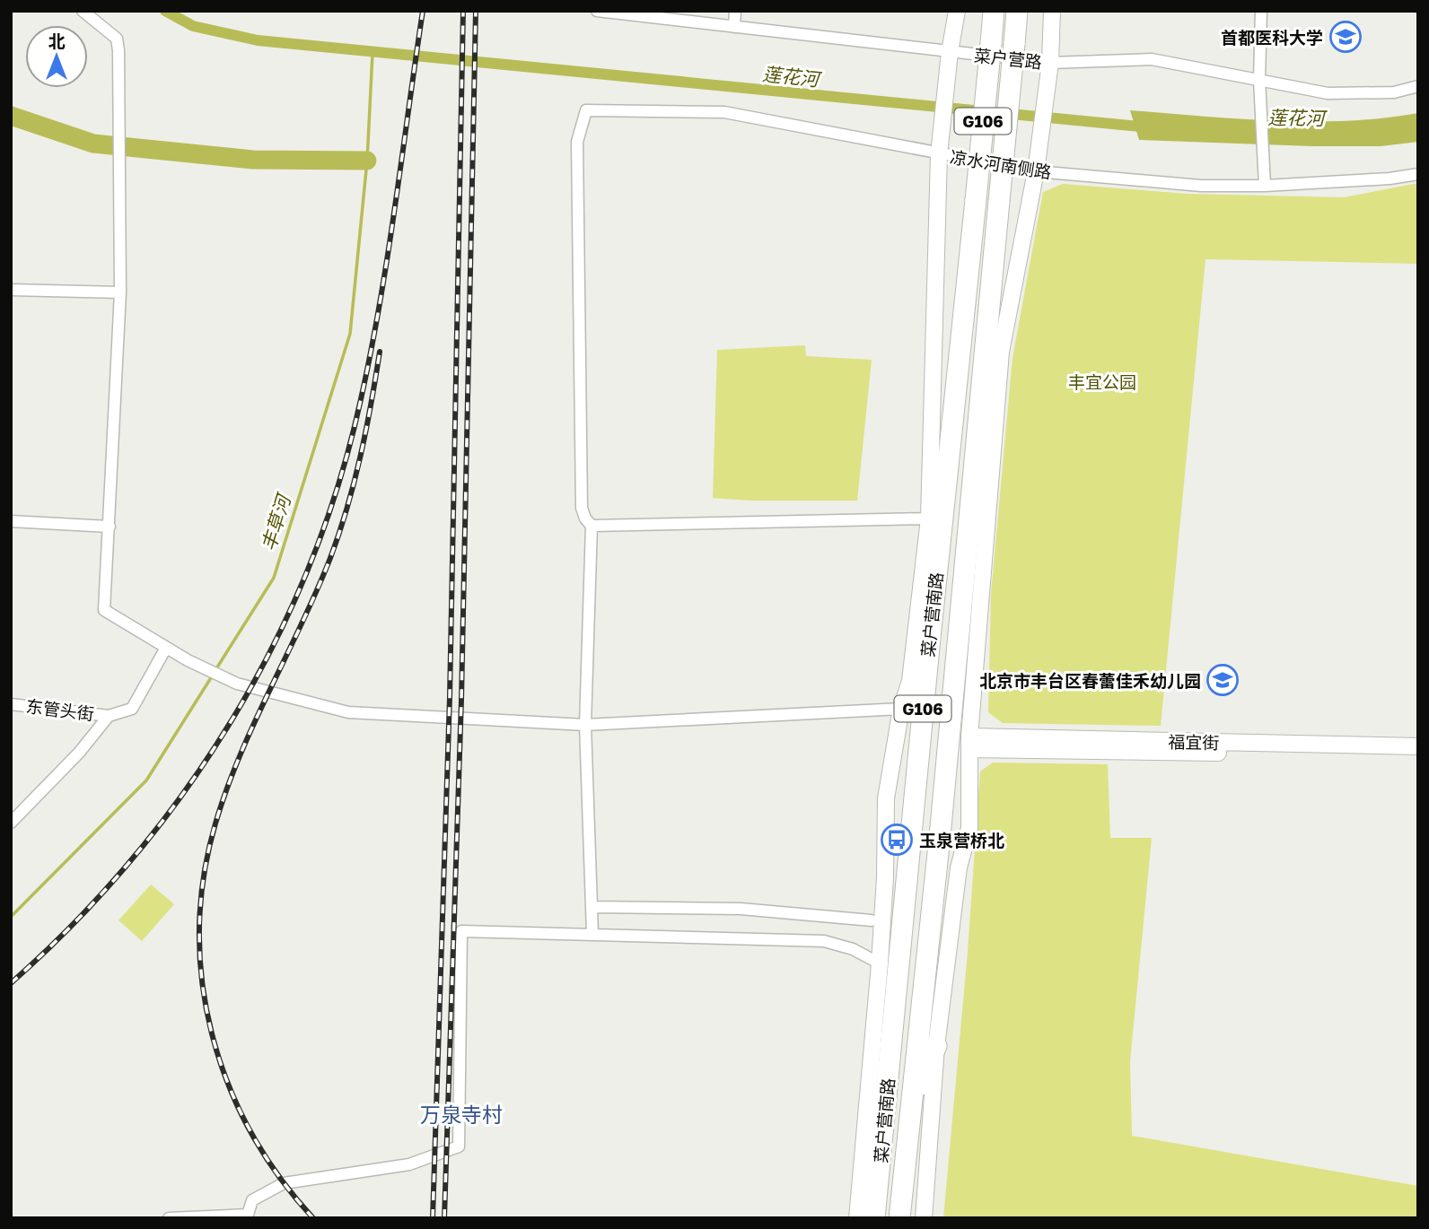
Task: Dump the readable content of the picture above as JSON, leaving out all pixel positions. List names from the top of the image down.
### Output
{
  "streets": {
    "highway": ["G106", "菜户营南路"],
    "street": [
      "菜户营路",
      "凉水河南侧路",
      "东管头街",
      "福宜街"
    ]
  },
  "crossings": [
    ["菜户营路", "菜户营南路"],
    ["凉水河南侧路", "菜户营南路"]
  ],
  "districts": ["万泉寺村"],
  "water": ["莲花河", "丰草河"],
  "parks": ["丰宜公园"],
  "places": {
    "school or university": ["首都医科大学", "北京市丰台区春蕾佳禾幼儿园"],
    "bus stop": ["玉泉营桥北"]
  },
  "north": "top"
}
